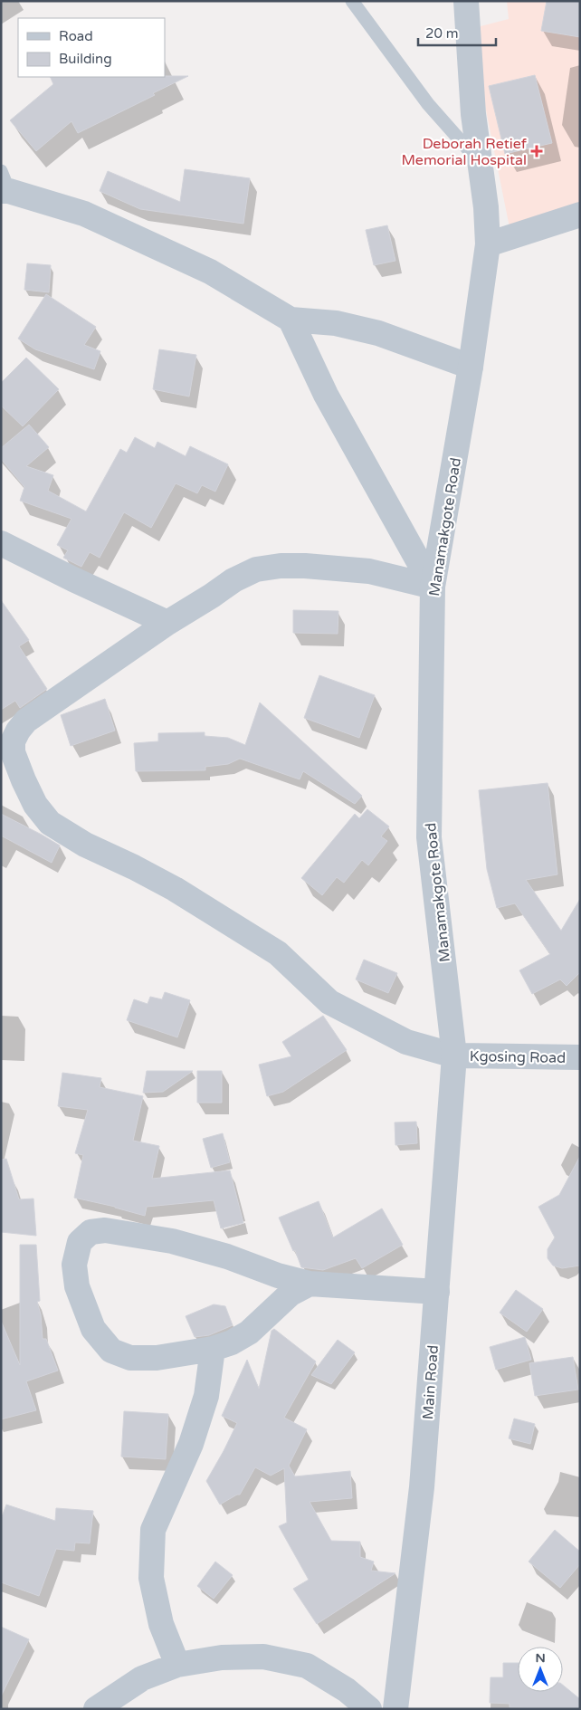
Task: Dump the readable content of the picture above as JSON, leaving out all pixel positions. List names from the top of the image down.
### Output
{
  "streets": {
    "street": ["Manamakgote Road", "Kgosing Road", "Main Road"]
  },
  "crossings": [
    ["Manamakgote Road", "Kgosing Road"],
    ["Manamakgote Road", "Main Road"],
    ["Kgosing Road", "Main Road"]
  ],
  "places": {
    "health": ["Deborah Retief Memorial Hospital"]
  },
  "legend": ["Road", "Building"],
  "scale_bar": "20 m",
  "north": "top"
}
